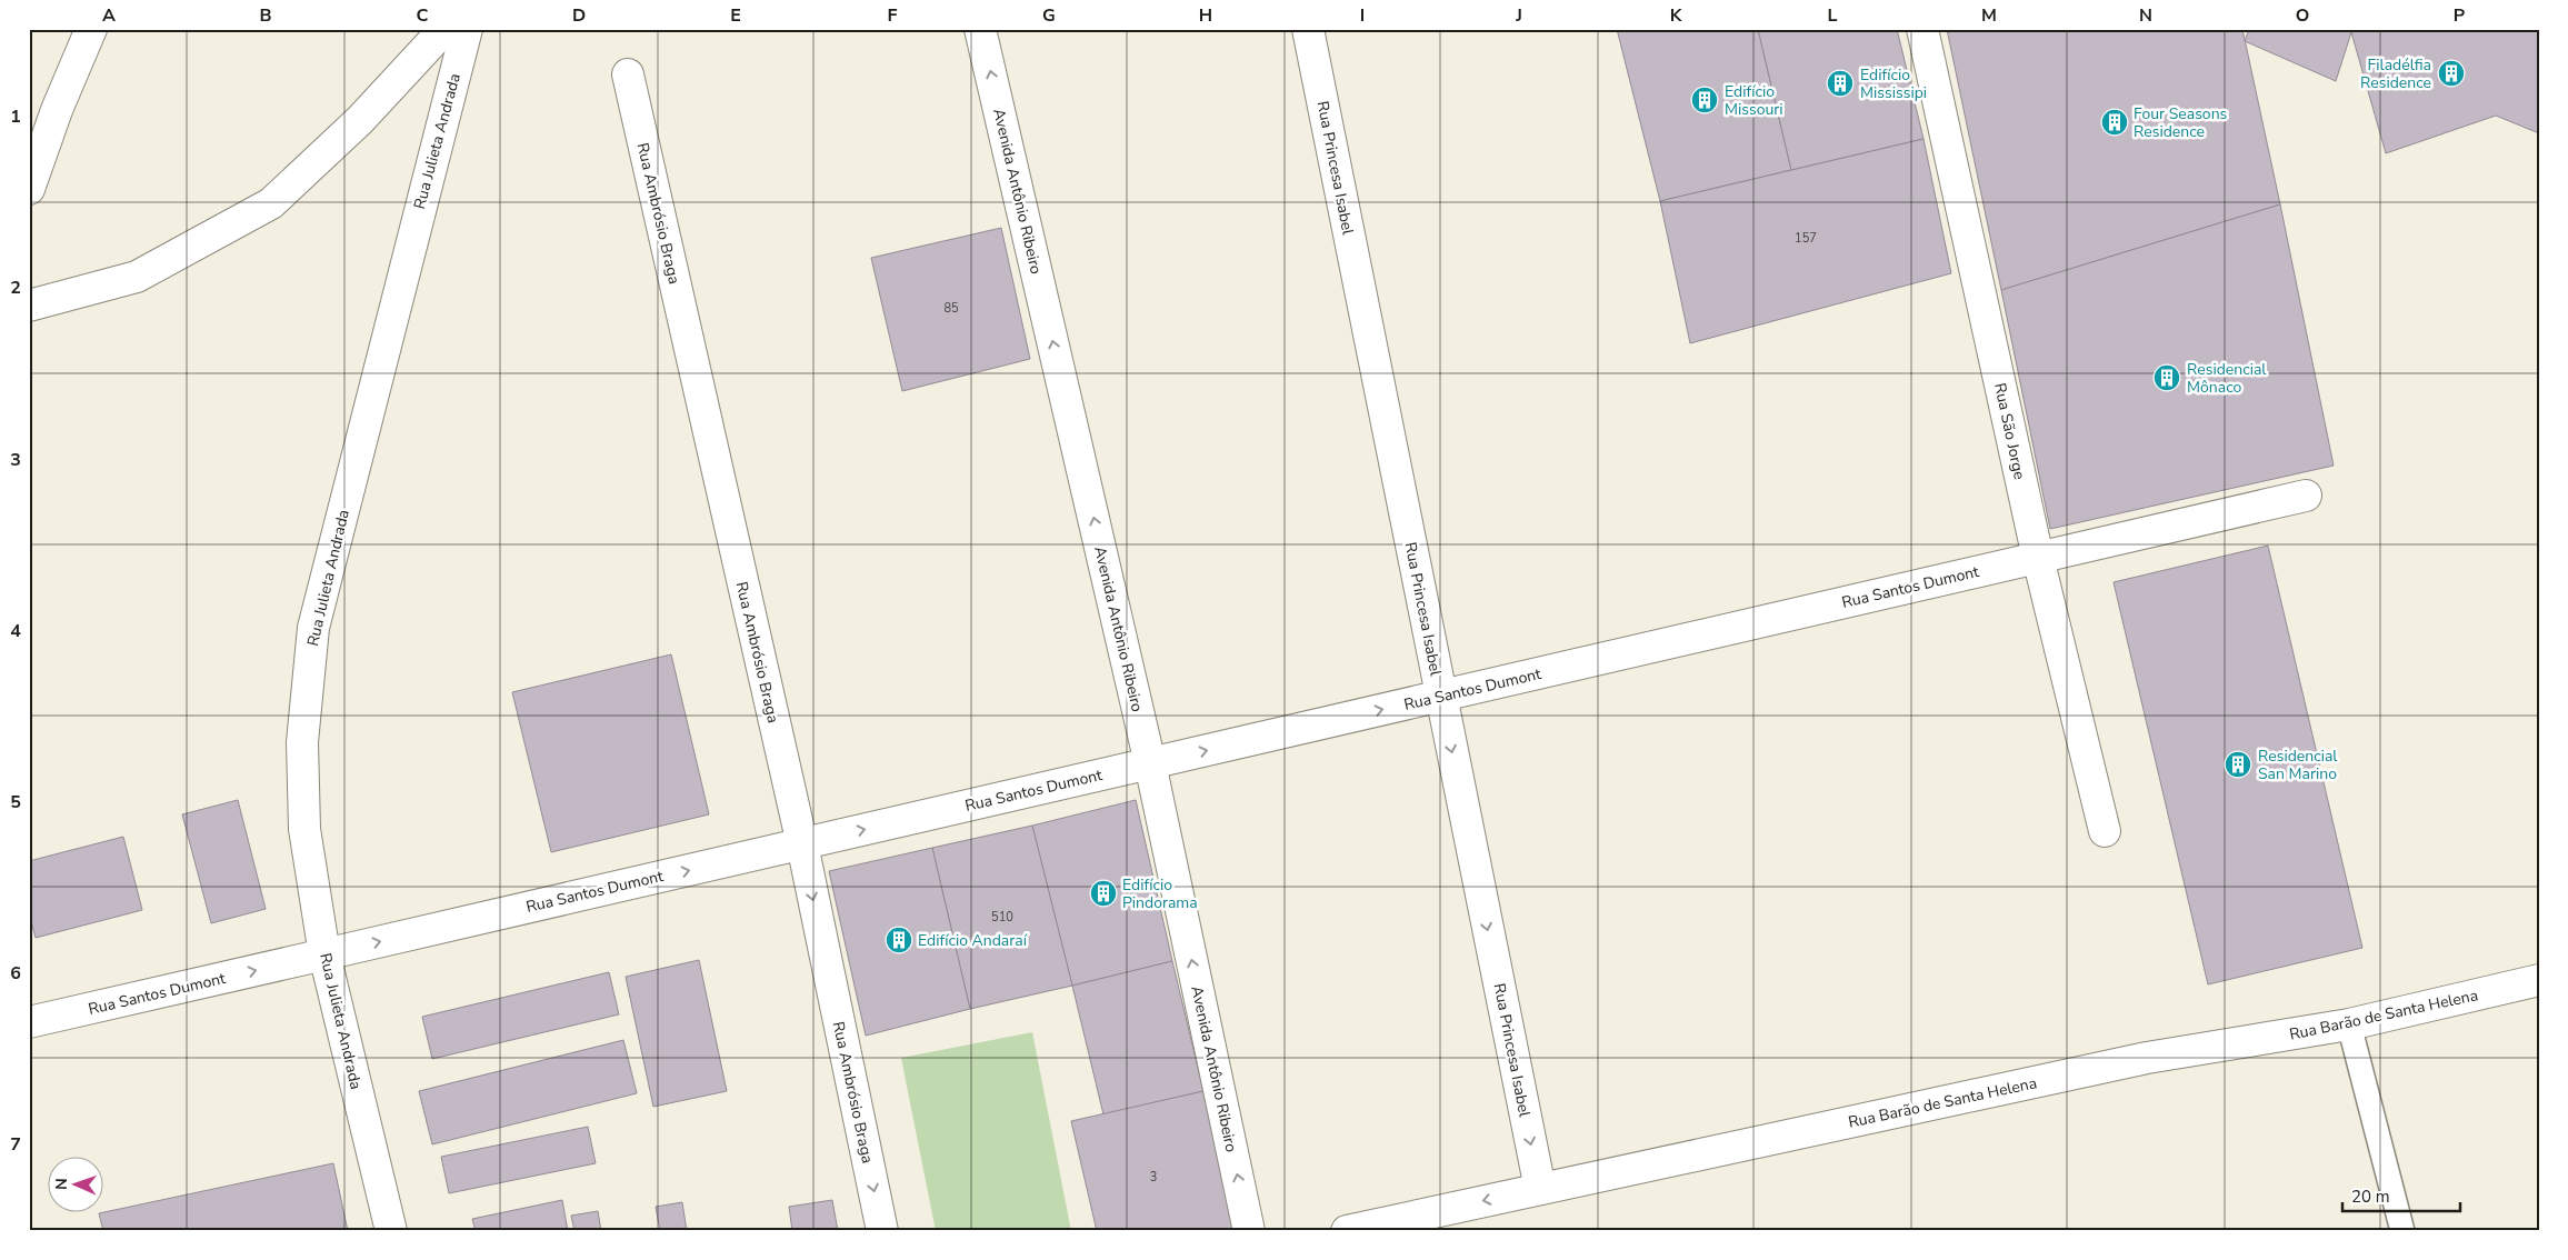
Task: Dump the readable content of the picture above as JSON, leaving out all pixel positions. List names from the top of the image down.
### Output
{
  "streets": {
    "street": [
      "Rua Julieta Andrada",
      "Rua Princesa Isabel",
      "Avenida Antônio Ribeiro",
      "Rua Ambrósio Braga",
      "Rua São Jorge",
      "Rua Santos Dumont",
      "Rua Barão de Santa Helena"
    ]
  },
  "crossings": [
    ["Rua Julieta Andrada", "Rua Santos Dumont"],
    ["Rua Princesa Isabel", "Rua Santos Dumont"],
    ["Rua Princesa Isabel", "Rua Barão de Santa Helena"],
    ["Avenida Antônio Ribeiro", "Rua Santos Dumont"],
    ["Rua Ambrósio Braga", "Rua Santos Dumont"],
    ["Rua São Jorge", "Rua Santos Dumont"]
  ],
  "one_way": ["Rua Princesa Isabel", "Avenida Antônio Ribeiro", "Rua Santos Dumont"],
  "places": {
    "building": [
      "Filadélfia Residence",
      "Edifício Mississipi",
      "Edifício Missouri",
      "Four Seasons Residence",
      "Residencial Mônaco",
      "Residencial San Marino",
      "Edifício Pindorama",
      "Edifício Andaraí"
    ]
  },
  "house_numbers": [
    "157",
    "85",
    "510",
    "3"
  ],
  "scale_bar": "20 m",
  "north": "left",
  "grid": {
    "columns": [
      "A",
      "B",
      "C",
      "D",
      "E",
      "F",
      "G",
      "H",
      "I",
      "J",
      "K",
      "L",
      "M",
      "N",
      "O",
      "P"
    ],
    "rows": [
      "1",
      "2",
      "3",
      "4",
      "5",
      "6",
      "7"
    ]
  }
}
